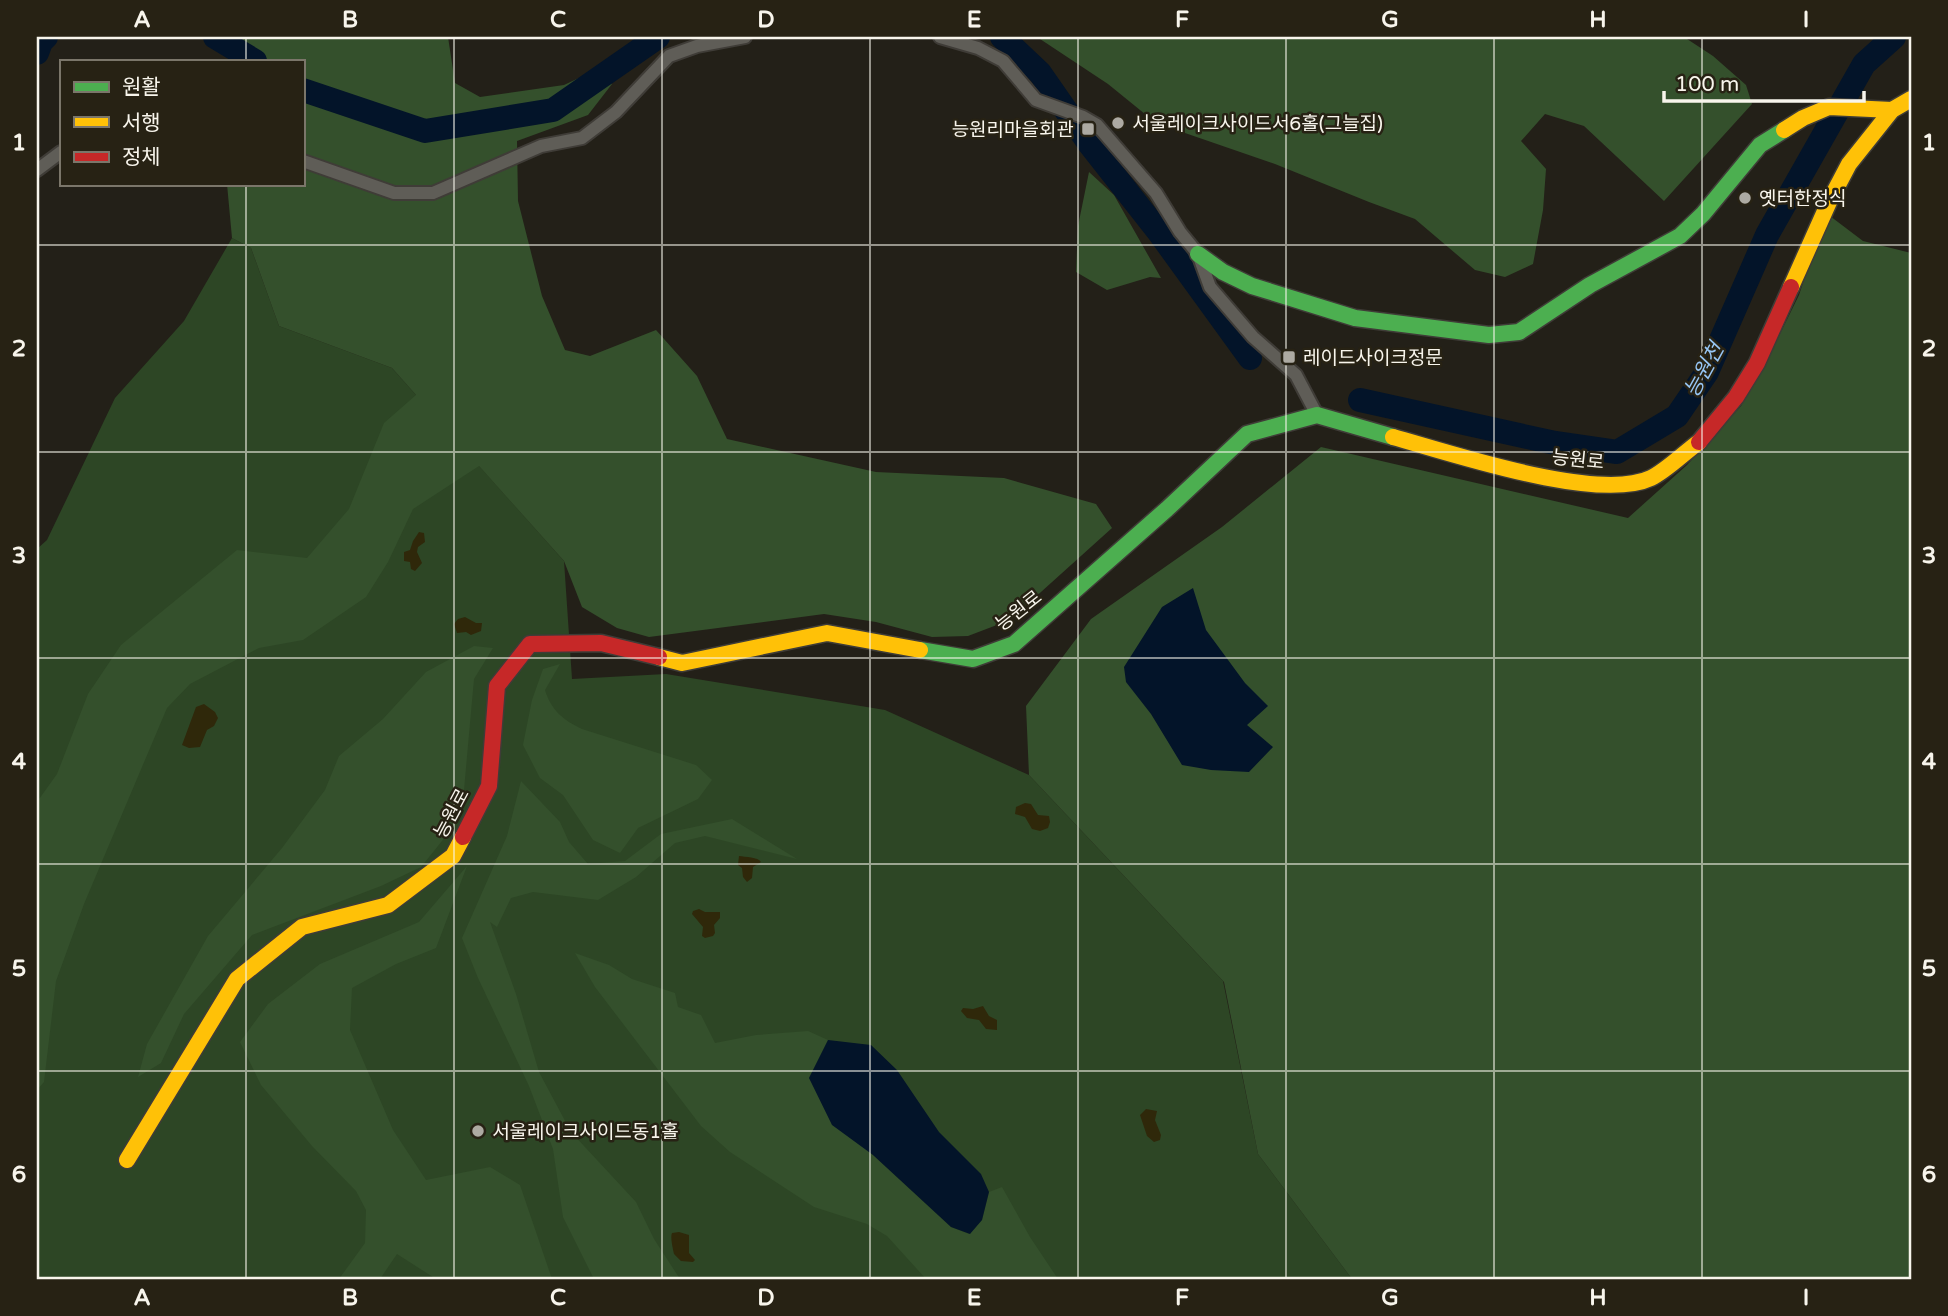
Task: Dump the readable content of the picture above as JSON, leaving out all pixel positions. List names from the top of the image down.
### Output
{
  "streets": {
    "street": ["능원로"]
  },
  "water": ["능원천"],
  "places": {
    "other": ["서울레이크사이드서6홀(그늘집)", "옛터한정식", "서울레이크사이드동1홀"],
    "transit": ["능원리마을회관", "레이드사이크정문"]
  },
  "legend": ["원활", "서행", "정체"],
  "scale_bar": "100 m",
  "grid": {
    "columns": [
      "A",
      "B",
      "C",
      "D",
      "E",
      "F",
      "G",
      "H",
      "I"
    ],
    "rows": [
      "1",
      "2",
      "3",
      "4",
      "5",
      "6"
    ]
  }
}
